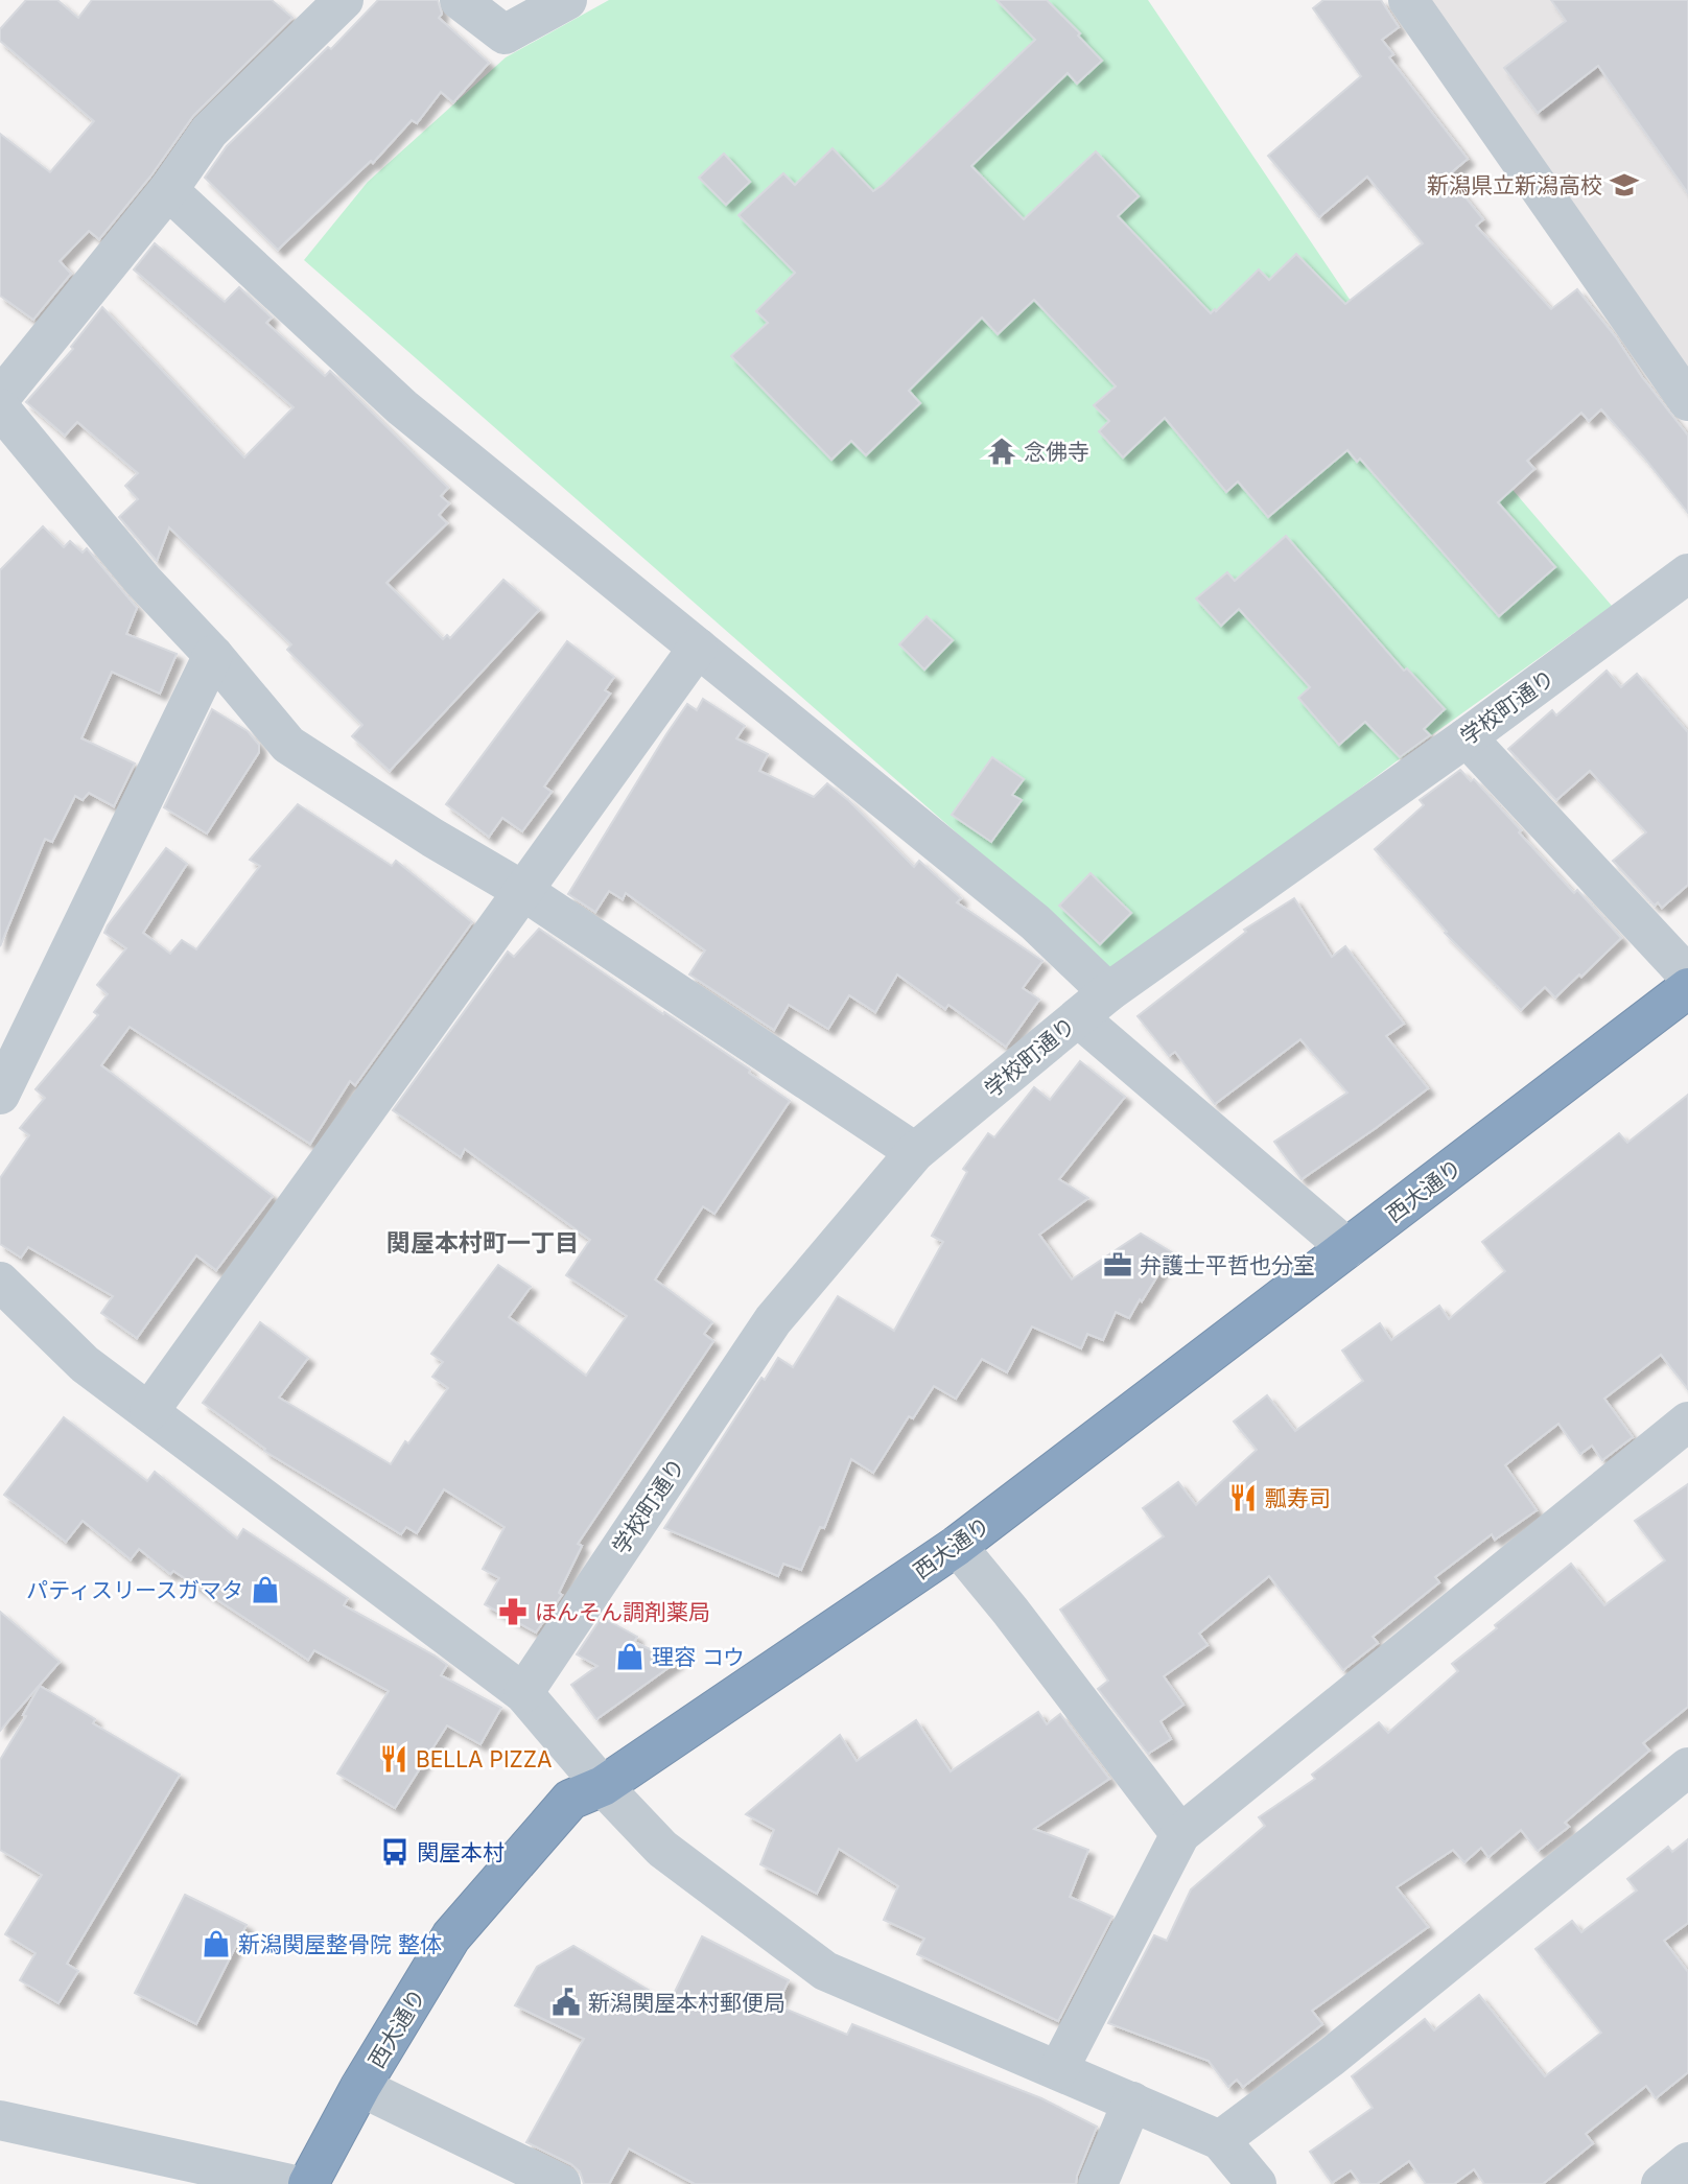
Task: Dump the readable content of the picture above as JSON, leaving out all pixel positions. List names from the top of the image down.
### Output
{
  "streets": {
    "highway": ["西大通り"],
    "street": ["学校町通り"]
  },
  "districts": ["関屋本村町一丁目"],
  "places": {
    "school or university": ["新潟県立新潟高校"],
    "temple": ["念佛寺"],
    "office": ["弁護士平哲也分室"],
    "restaurant": ["瓢寿司", "BELLA PIZZA"],
    "shop": ["パティスリースガマタ", "理容 コウ", "新潟関屋整骨院 整体"],
    "pharmacy": ["ほんそん調剤薬局"],
    "bus stop": ["関屋本村"],
    "public building": ["新潟関屋本村郵便局"]
  }
}
